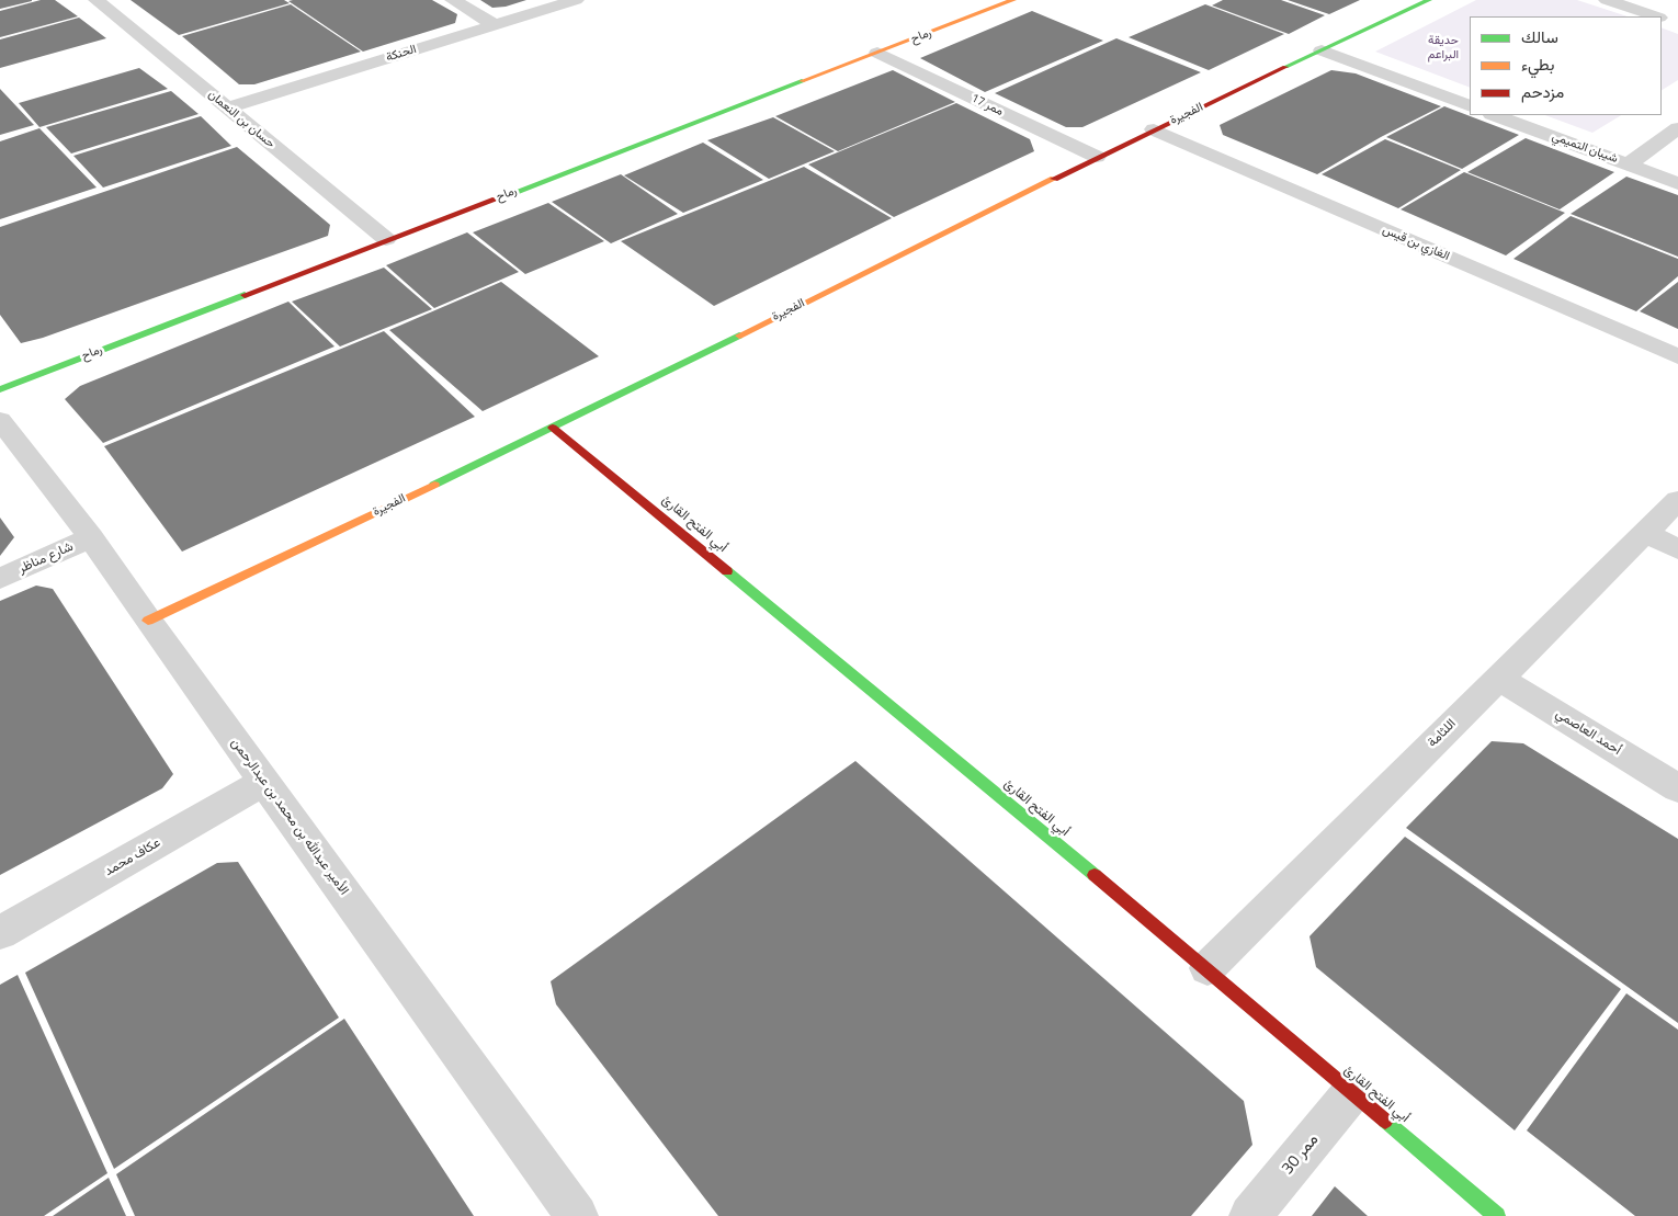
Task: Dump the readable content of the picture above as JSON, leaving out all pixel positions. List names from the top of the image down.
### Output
{
  "streets": {
    "street": [
      "رماح",
      "الحنكة",
      "ممر 17",
      "الفجيرة",
      "حسان بن النعمان",
      "شيبان التميمي",
      "الغازي بن قيس",
      "أبي الفتح القارئ",
      "شارع مناظر",
      "أحمد العاصمي",
      "اللثامة",
      "الأمير عبدالله بن محمد بن عبدالرحمن",
      "عكاف محمد",
      "ممر 30"
    ]
  },
  "crossings": [
    ["رماح", "ممر 17"],
    ["رماح", "حسان بن النعمان"],
    ["الحنكة", "حسان بن النعمان"],
    ["ممر 17", "الفجيرة"],
    ["الفجيرة", "الغازي بن قيس"],
    ["الفجيرة", "أبي الفتح القارئ"],
    ["الفجيرة", "الأمير عبدالله بن محمد بن عبدالرحمن"],
    ["أبي الفتح القارئ", "اللثامة"],
    ["أبي الفتح القارئ", "ممر 30"],
    ["شارع مناظر", "الأمير عبدالله بن محمد بن عبدالرحمن"],
    ["أحمد العاصمي", "اللثامة"],
    ["الأمير عبدالله بن محمد بن عبدالرحمن", "عكاف محمد"]
  ],
  "parks": ["حديقة البراعم"],
  "legend": ["سالك", "بطيء", "مزدحم"]
}
